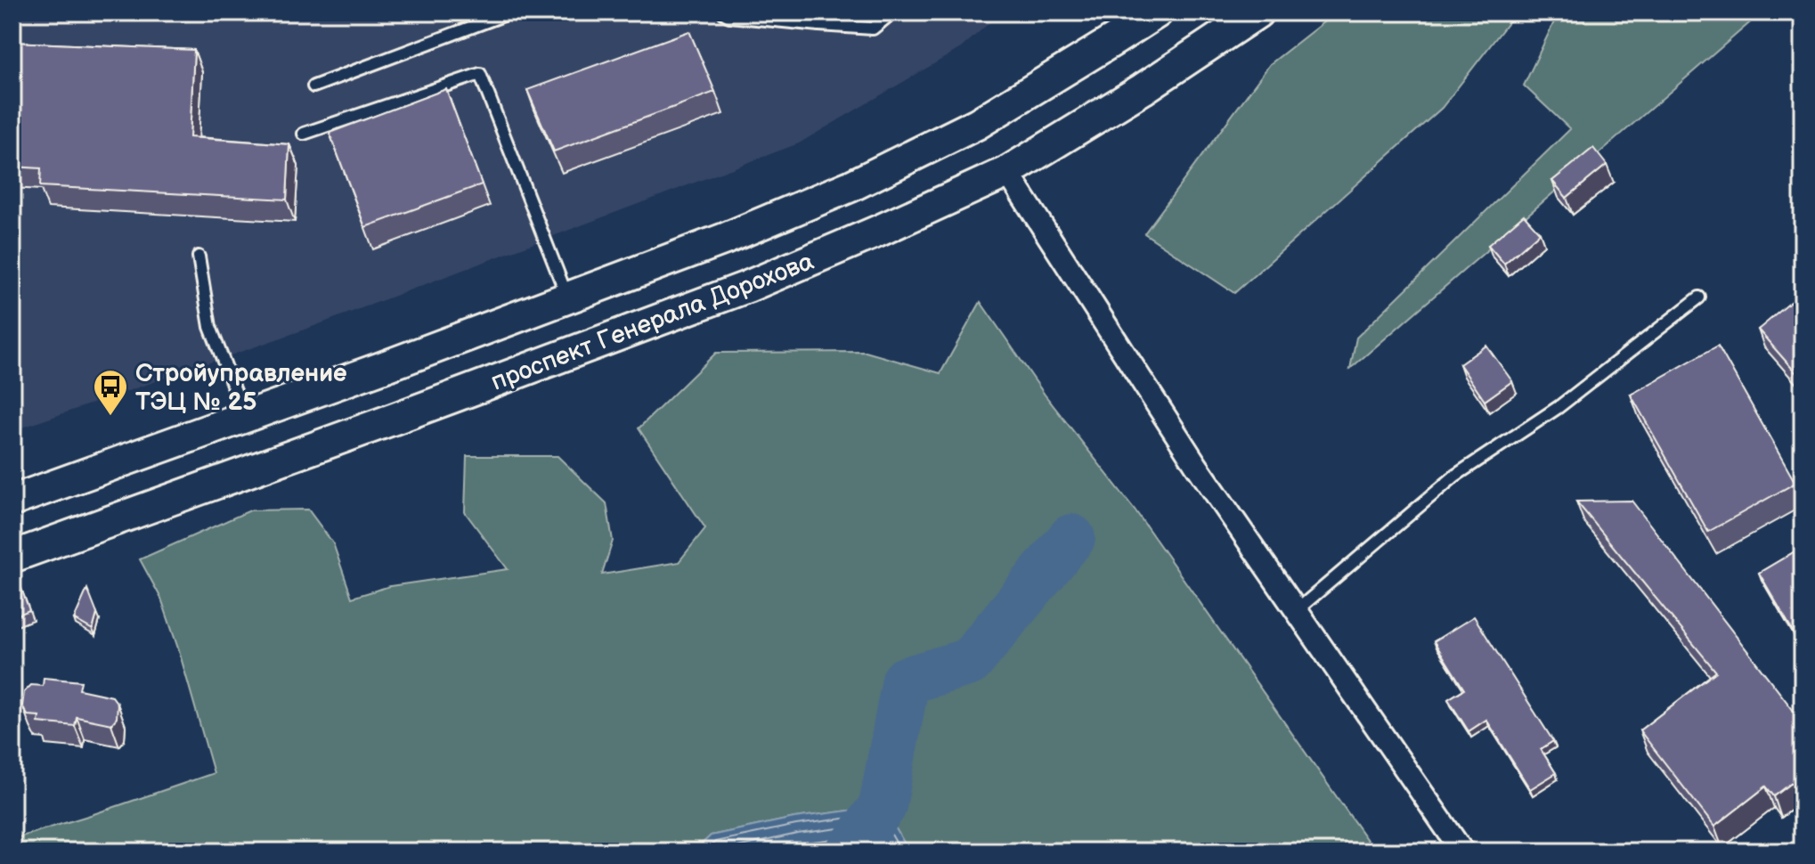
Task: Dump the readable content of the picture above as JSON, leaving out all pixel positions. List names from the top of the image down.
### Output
{
  "streets": {
    "main road": ["проспект Генерала Дорохова"]
  },
  "places": {
    "bus stop": ["Стройуправление ТЭЦ № 25"]
  }
}
